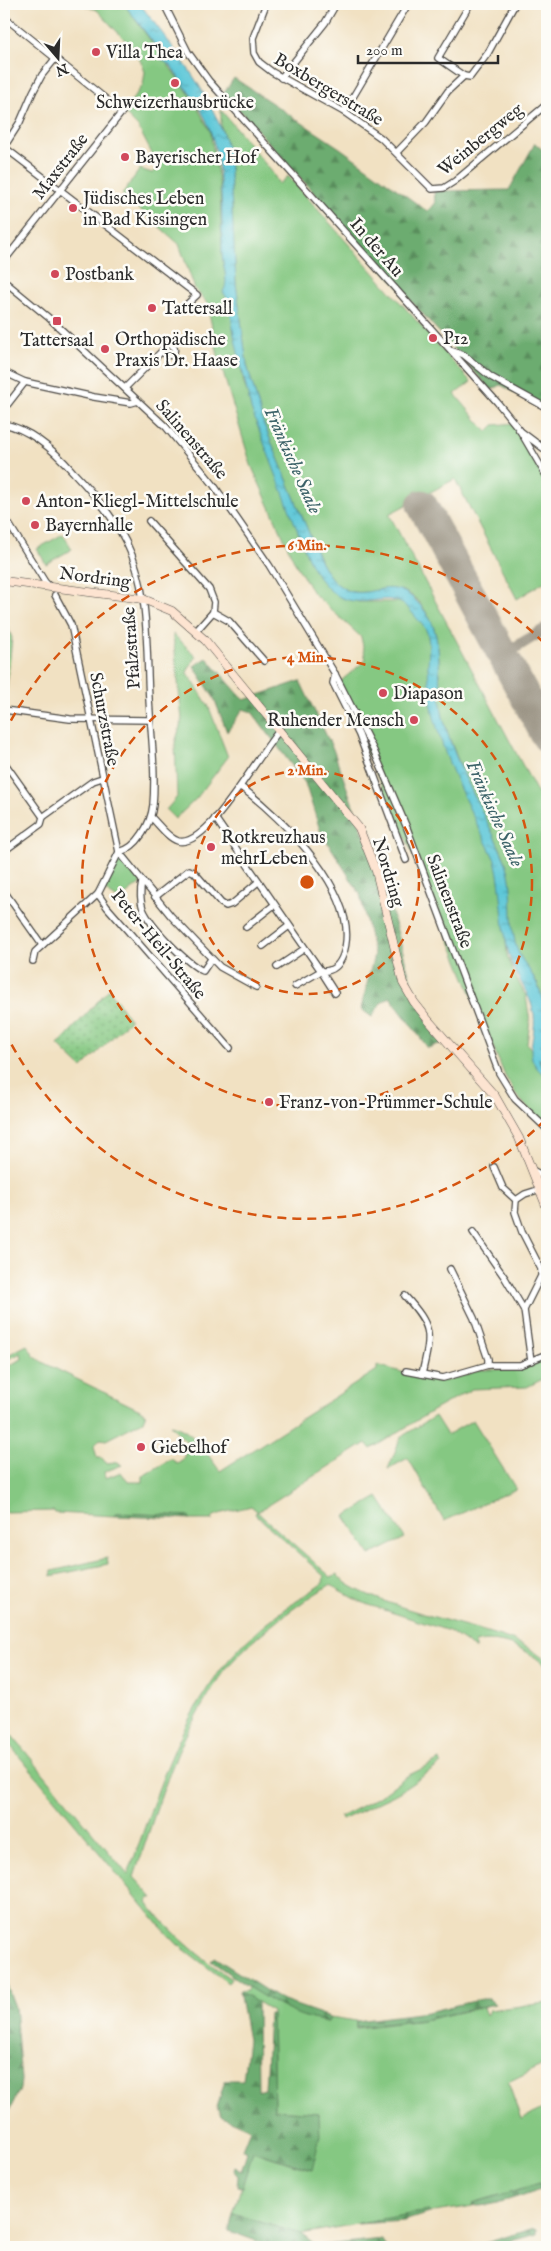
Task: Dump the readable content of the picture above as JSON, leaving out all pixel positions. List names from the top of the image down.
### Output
{
  "streets": {
    "main road": ["Nordring"],
    "street": [
      "Boxbergerstraße",
      "Weinbergweg",
      "Maxstraße",
      "In der Au",
      "Salinenstraße",
      "Pfalzstraße",
      "Schurzstraße",
      "Peter-Heil-Straße"
    ]
  },
  "crossings": [
    ["Boxbergerstraße", "Weinbergweg"],
    ["Nordring", "Pfalzstraße"],
    ["Schurzstraße", "Peter-Heil-Straße"]
  ],
  "water": ["Fränkische Saale"],
  "places": {
    "other": [
      "Villa Thea",
      "Schweizerhausbrücke",
      "Bayerischer Hof",
      "Jüdisches Leben in Bad Kissingen",
      "Postbank",
      "Tattersall",
      "P12",
      "Orthopädische Praxis Dr. Haase",
      "Anton-Kliegl-Mittelschule",
      "Bayernhalle",
      "Diapason",
      "Ruhender Mensch",
      "Rotkreuzhaus mehrLeben",
      "Franz-von-Prümmer-Schule",
      "Giebelhof"
    ],
    "transit": ["Tattersaal"]
  },
  "scale_bar": "200 m",
  "north": "bottom",
  "rings": ["6 Min.", "4 Min.", "2 Min."]
}
